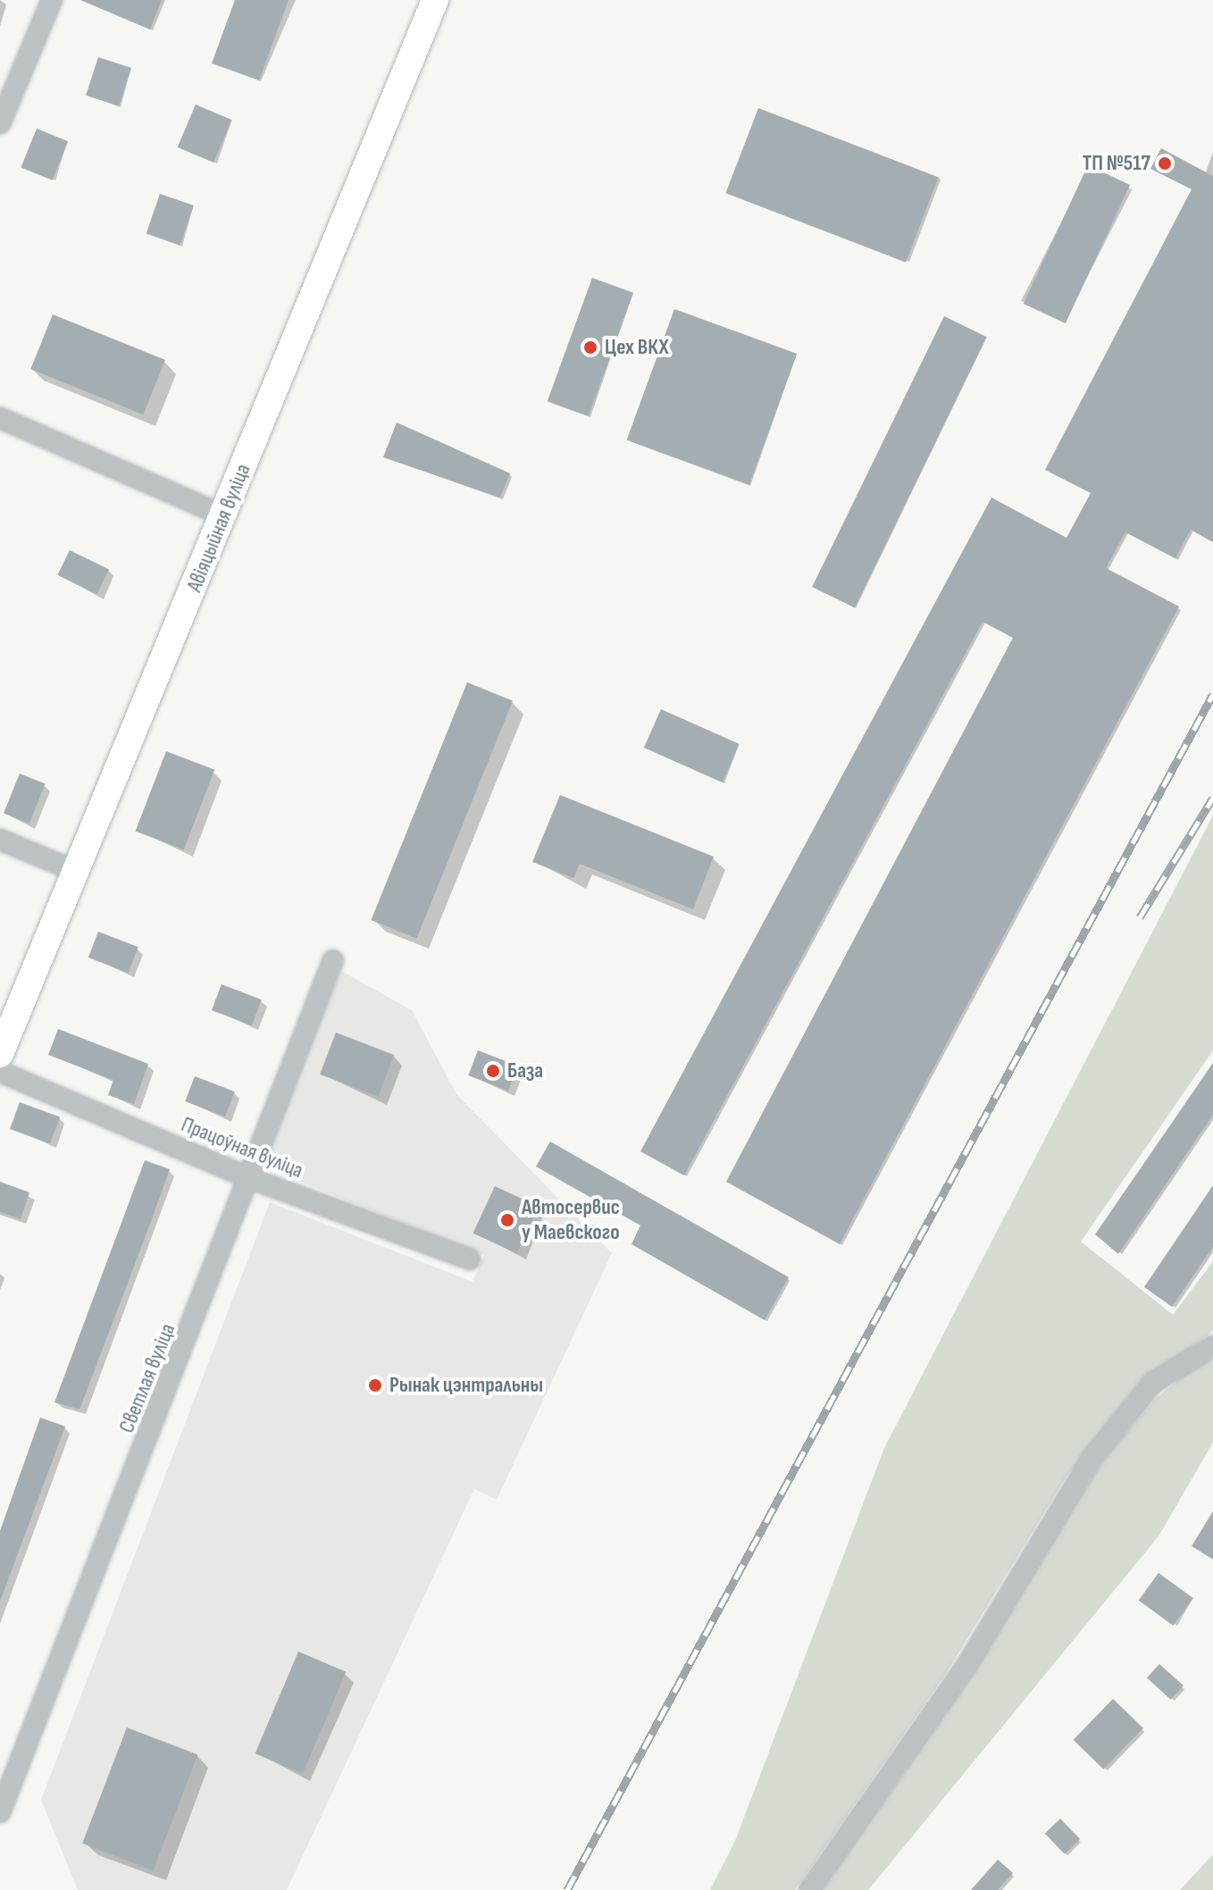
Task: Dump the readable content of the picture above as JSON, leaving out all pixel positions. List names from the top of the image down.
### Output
{
  "streets": {
    "street": ["Авіяцыйная вуліца", "Працоўная вуліца", "Светлая вуліца"]
  },
  "crossings": [
    ["Працоўная вуліца", "Светлая вуліца"]
  ],
  "places": [
    "ТП №517",
    "Цех ВКХ",
    "База",
    "Автосервис у Маевского",
    "Рынак цэнтральны"
  ]
}
